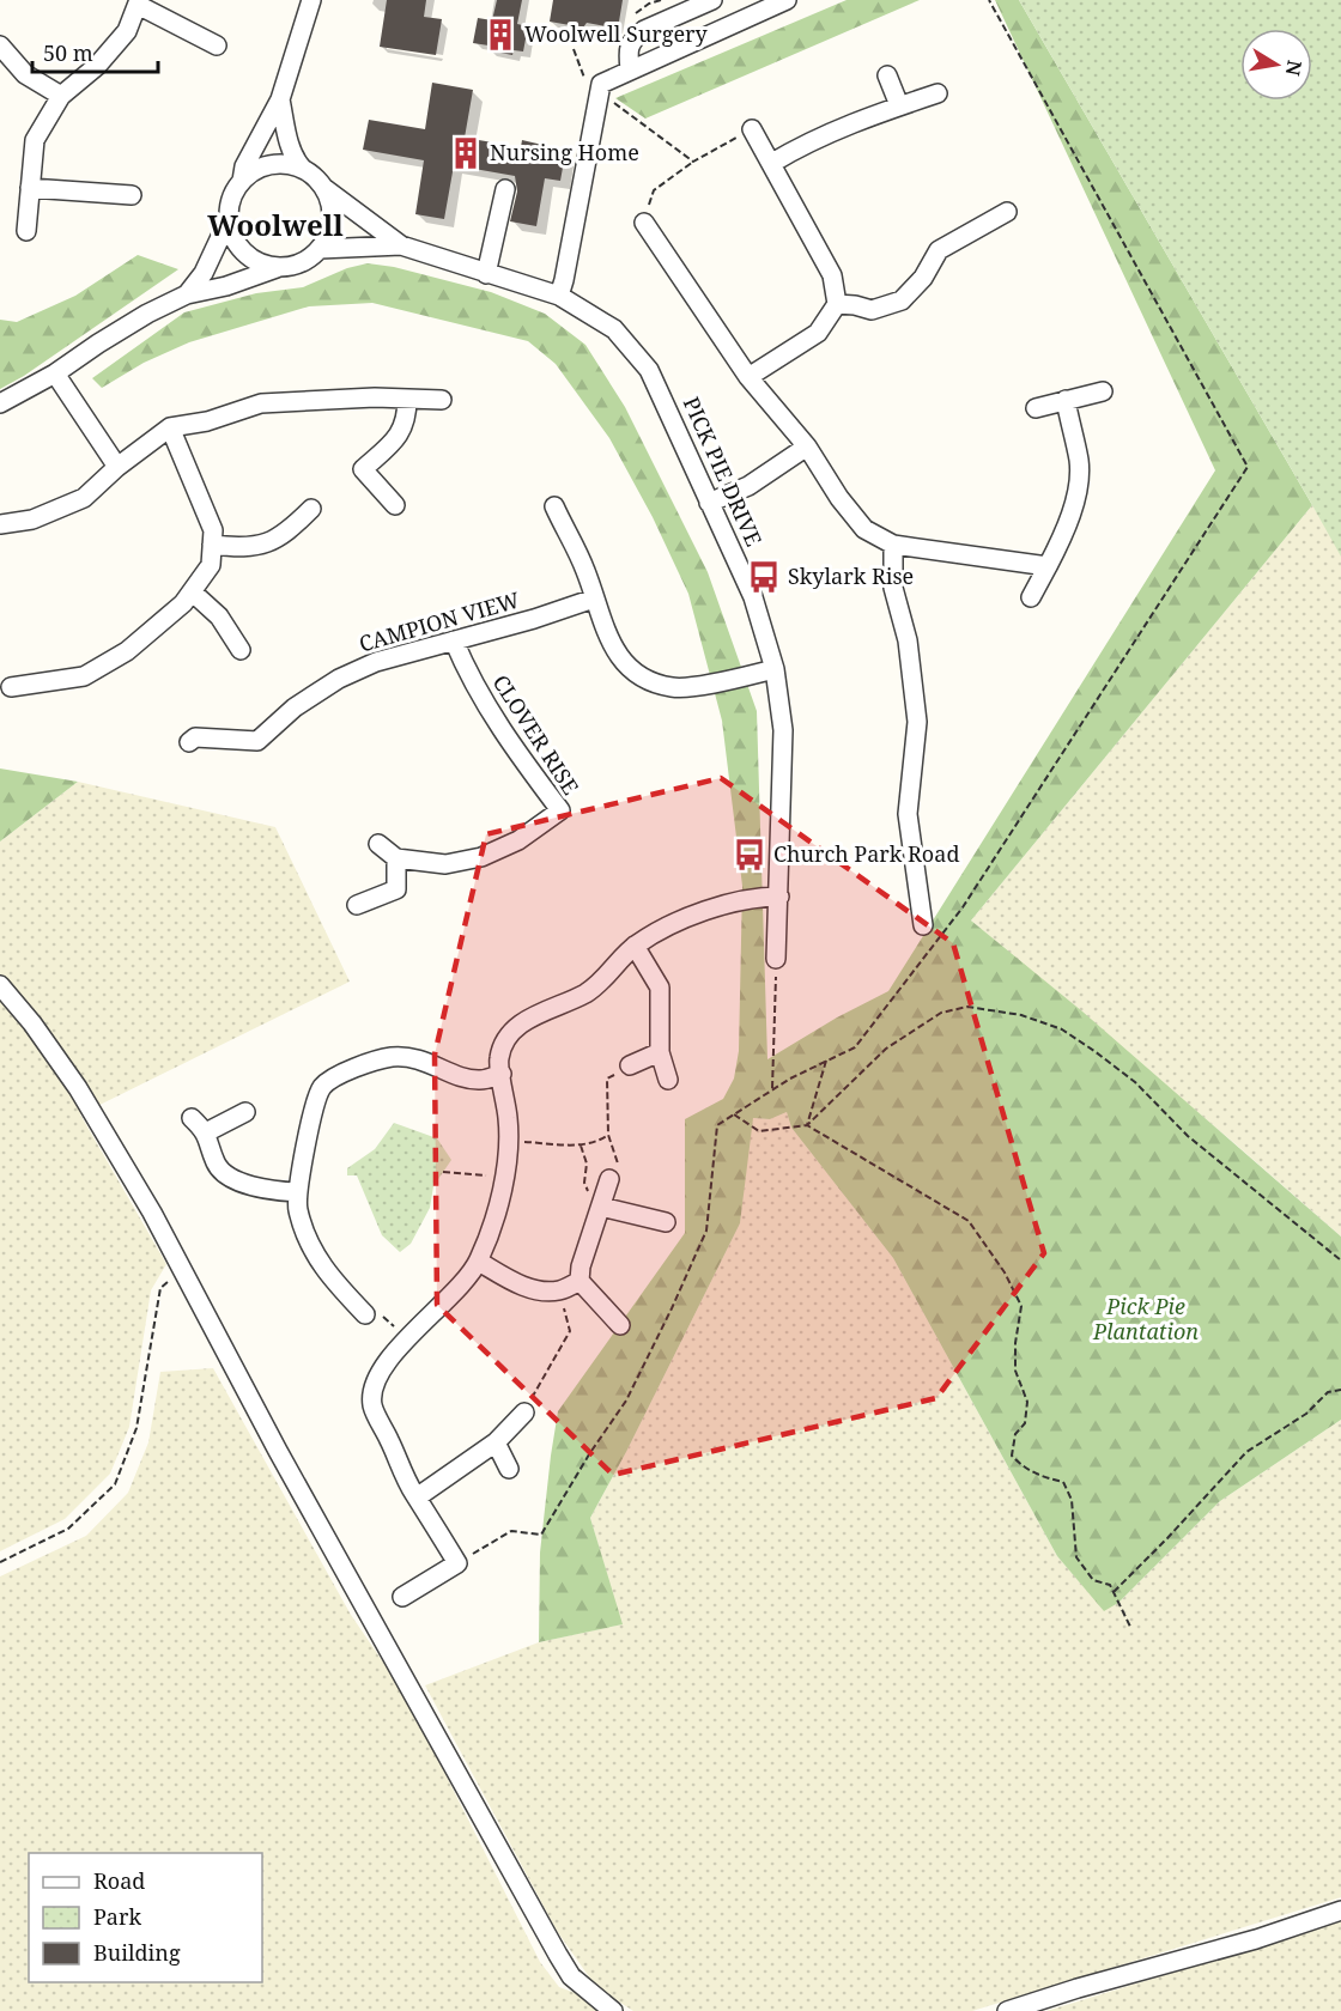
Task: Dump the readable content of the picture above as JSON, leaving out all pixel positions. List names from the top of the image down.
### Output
{
  "streets": {
    "street": ["PICK PIE DRIVE", "CAMPION VIEW", "CLOVER RISE"]
  },
  "crossings": [
    ["CAMPION VIEW", "CLOVER RISE"]
  ],
  "districts": ["Woolwell"],
  "parks": ["Pick Pie Plantation"],
  "places": {
    "building": ["Woolwell Surgery", "Nursing Home"],
    "bus stop": ["Skylark Rise", "Church Park Road"]
  },
  "legend": ["Road", "Park", "Building"],
  "scale_bar": "50 m",
  "north": "right"
}
